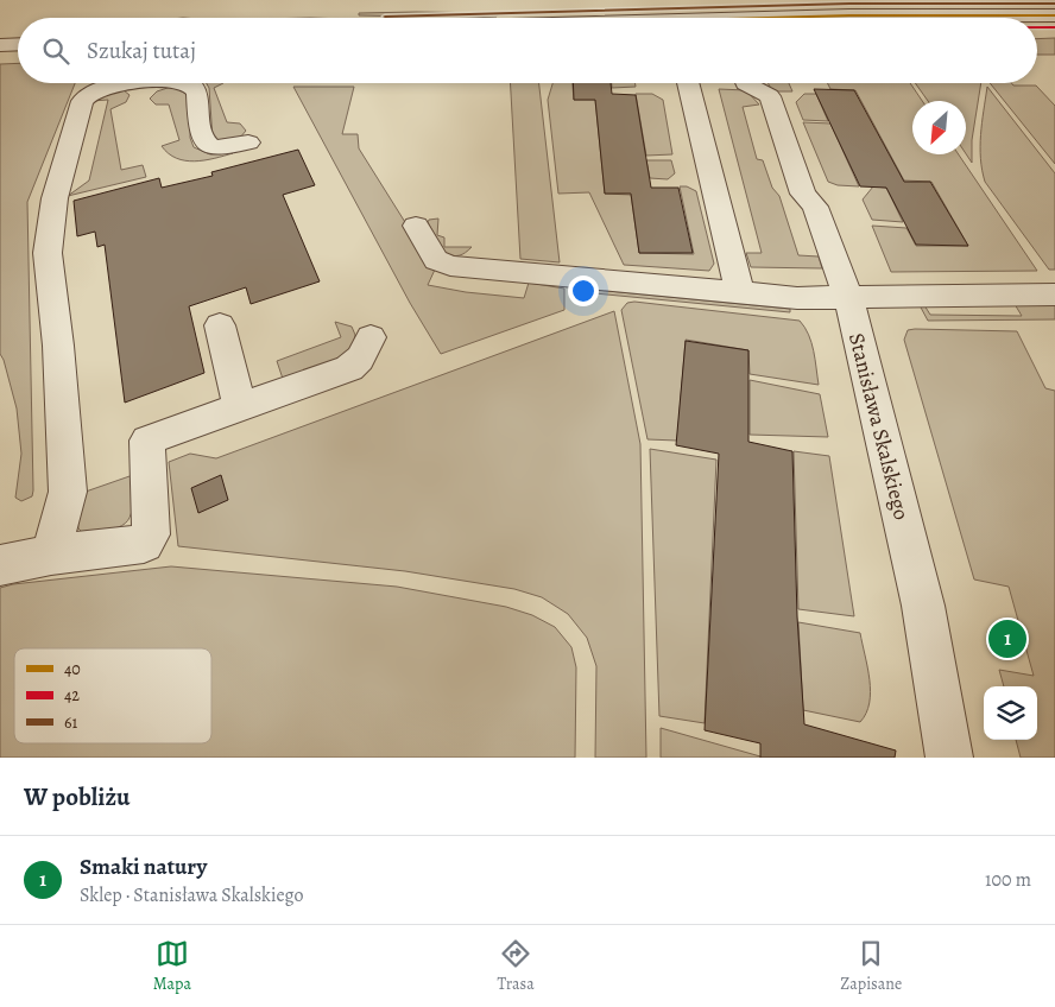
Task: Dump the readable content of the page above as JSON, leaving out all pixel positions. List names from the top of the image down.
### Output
{
  "streets": {
    "street": ["Stanisława Skalskiego"]
  },
  "lines": ["transit line 61", "transit line 40", "transit line 42"],
  "legend": ["40", "42", "61"],
  "north": "bottom left",
  "page": {
    "search": "Szukaj tutaj",
    "pins": "1",
    "heading": "W pobliżu",
    "list": [
      {
        "mark": "1",
        "name": "Smaki natury",
        "note": "Sklep · Stanisława Skalskiego",
        "value": "100 m"
      }
    ],
    "nav": ["Mapa", "Trasa", "Zapisane"]
  }
}
